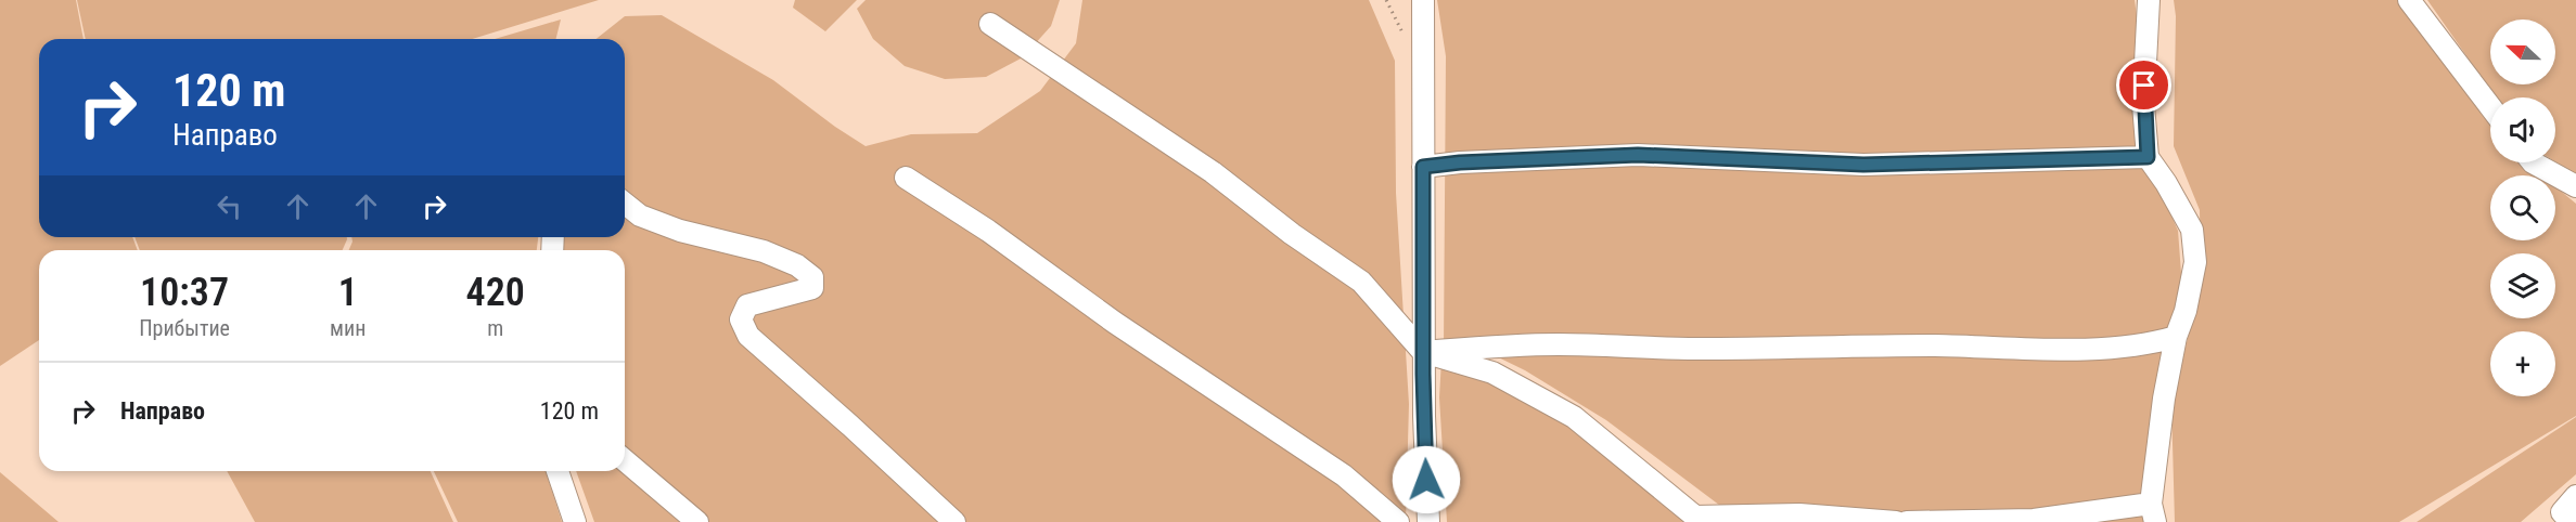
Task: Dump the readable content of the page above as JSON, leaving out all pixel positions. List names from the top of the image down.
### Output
{
  "north": "left",
  "page": {
    "map_buttons": "+",
    "turn": ["120 m", "Направо"],
    "eta": [
      "10:37",
      "Прибытие",
      "1",
      "мин",
      "420",
      "m"
    ],
    "list": [
      {
        "name": "Направо",
        "value": "120 m"
      }
    ]
  }
}
